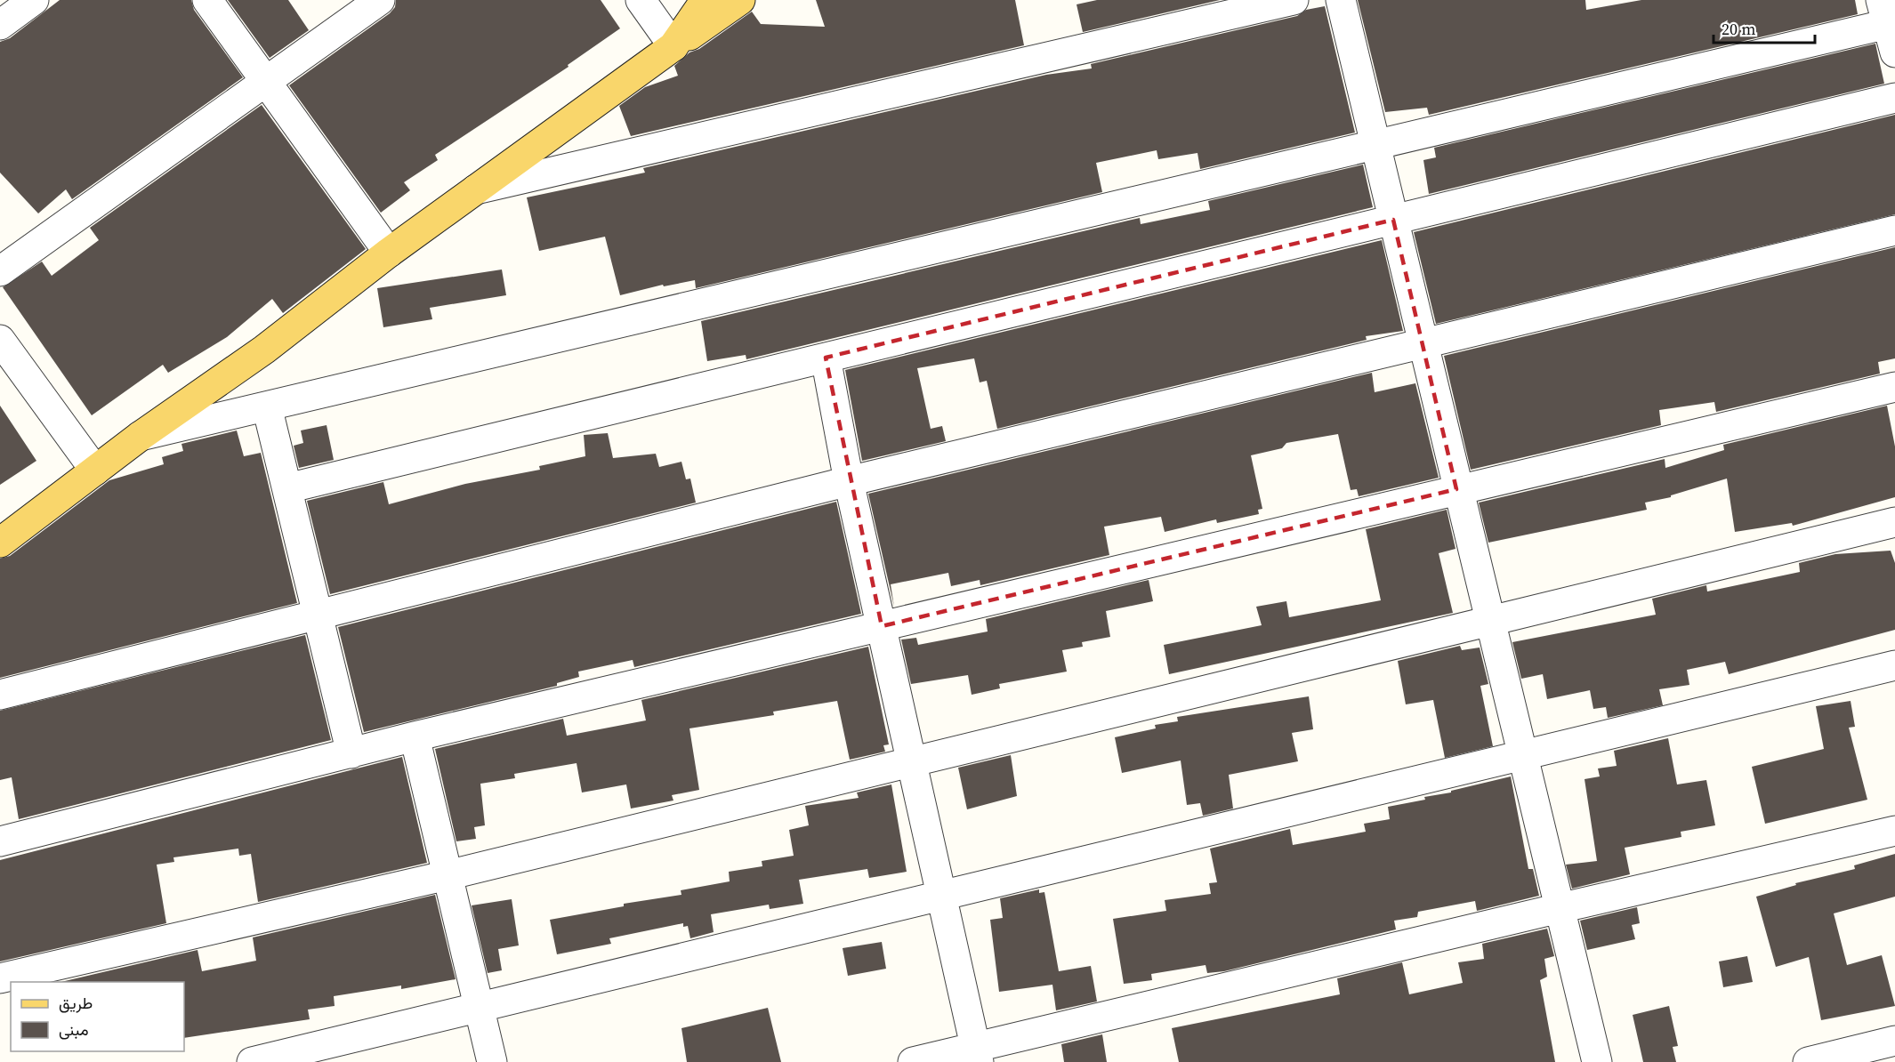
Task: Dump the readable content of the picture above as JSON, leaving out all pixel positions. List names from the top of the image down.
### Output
{
  "legend": ["طريق", "مبنى"],
  "scale_bar": "20 m"
}
